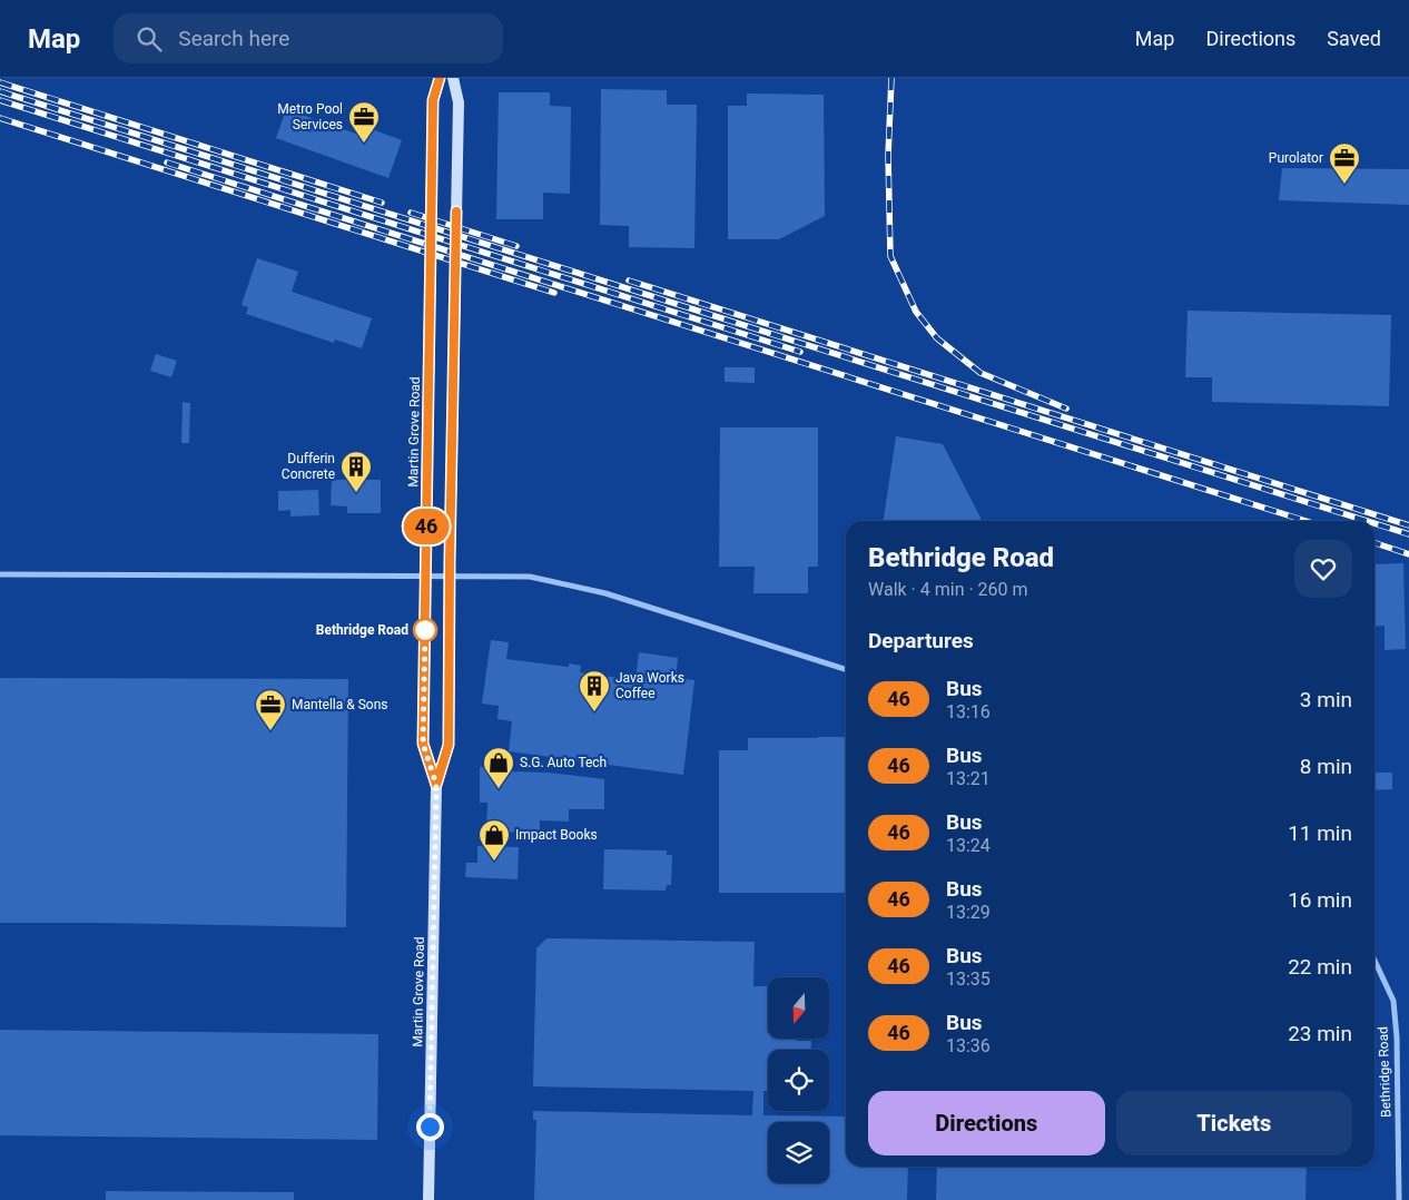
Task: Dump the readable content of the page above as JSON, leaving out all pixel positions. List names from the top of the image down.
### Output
{
  "streets": {
    "main road": ["Martin Grove Road"],
    "street": ["Bethridge Road"]
  },
  "places": {
    "office": ["Metro Pool Services", "Purolator", "Mantella & Sons"],
    "building": ["Dufferin Concrete", "Java Works Coffee"],
    "other": ["Bethridge Road"],
    "shop": ["S.G. Auto Tech", "Impact Books"]
  },
  "lines": ["bus line 46"],
  "north": "bottom",
  "page": {
    "header": "Map",
    "search": "Search here",
    "nav": ["Map", "Directions", "Saved"],
    "on_map": "46",
    "heading": [
      ["Bethridge Road", "Walk · 4 min · 260 m"],
      "Departures"
    ],
    "list": [
      {
        "mark": "46",
        "name": "Bus",
        "note": "13:16",
        "value": "3 min"
      },
      {
        "mark": "46",
        "name": "Bus",
        "note": "13:21",
        "value": "8 min"
      },
      {
        "mark": "46",
        "name": "Bus",
        "note": "13:24",
        "value": "11 min"
      },
      {
        "mark": "46",
        "name": "Bus",
        "note": "13:29",
        "value": "16 min"
      },
      {
        "mark": "46",
        "name": "Bus",
        "note": "13:35",
        "value": "22 min"
      },
      {
        "mark": "46",
        "name": "Bus",
        "note": "13:36",
        "value": "23 min"
      }
    ],
    "buttons": ["Directions", "Tickets"]
  }
}
